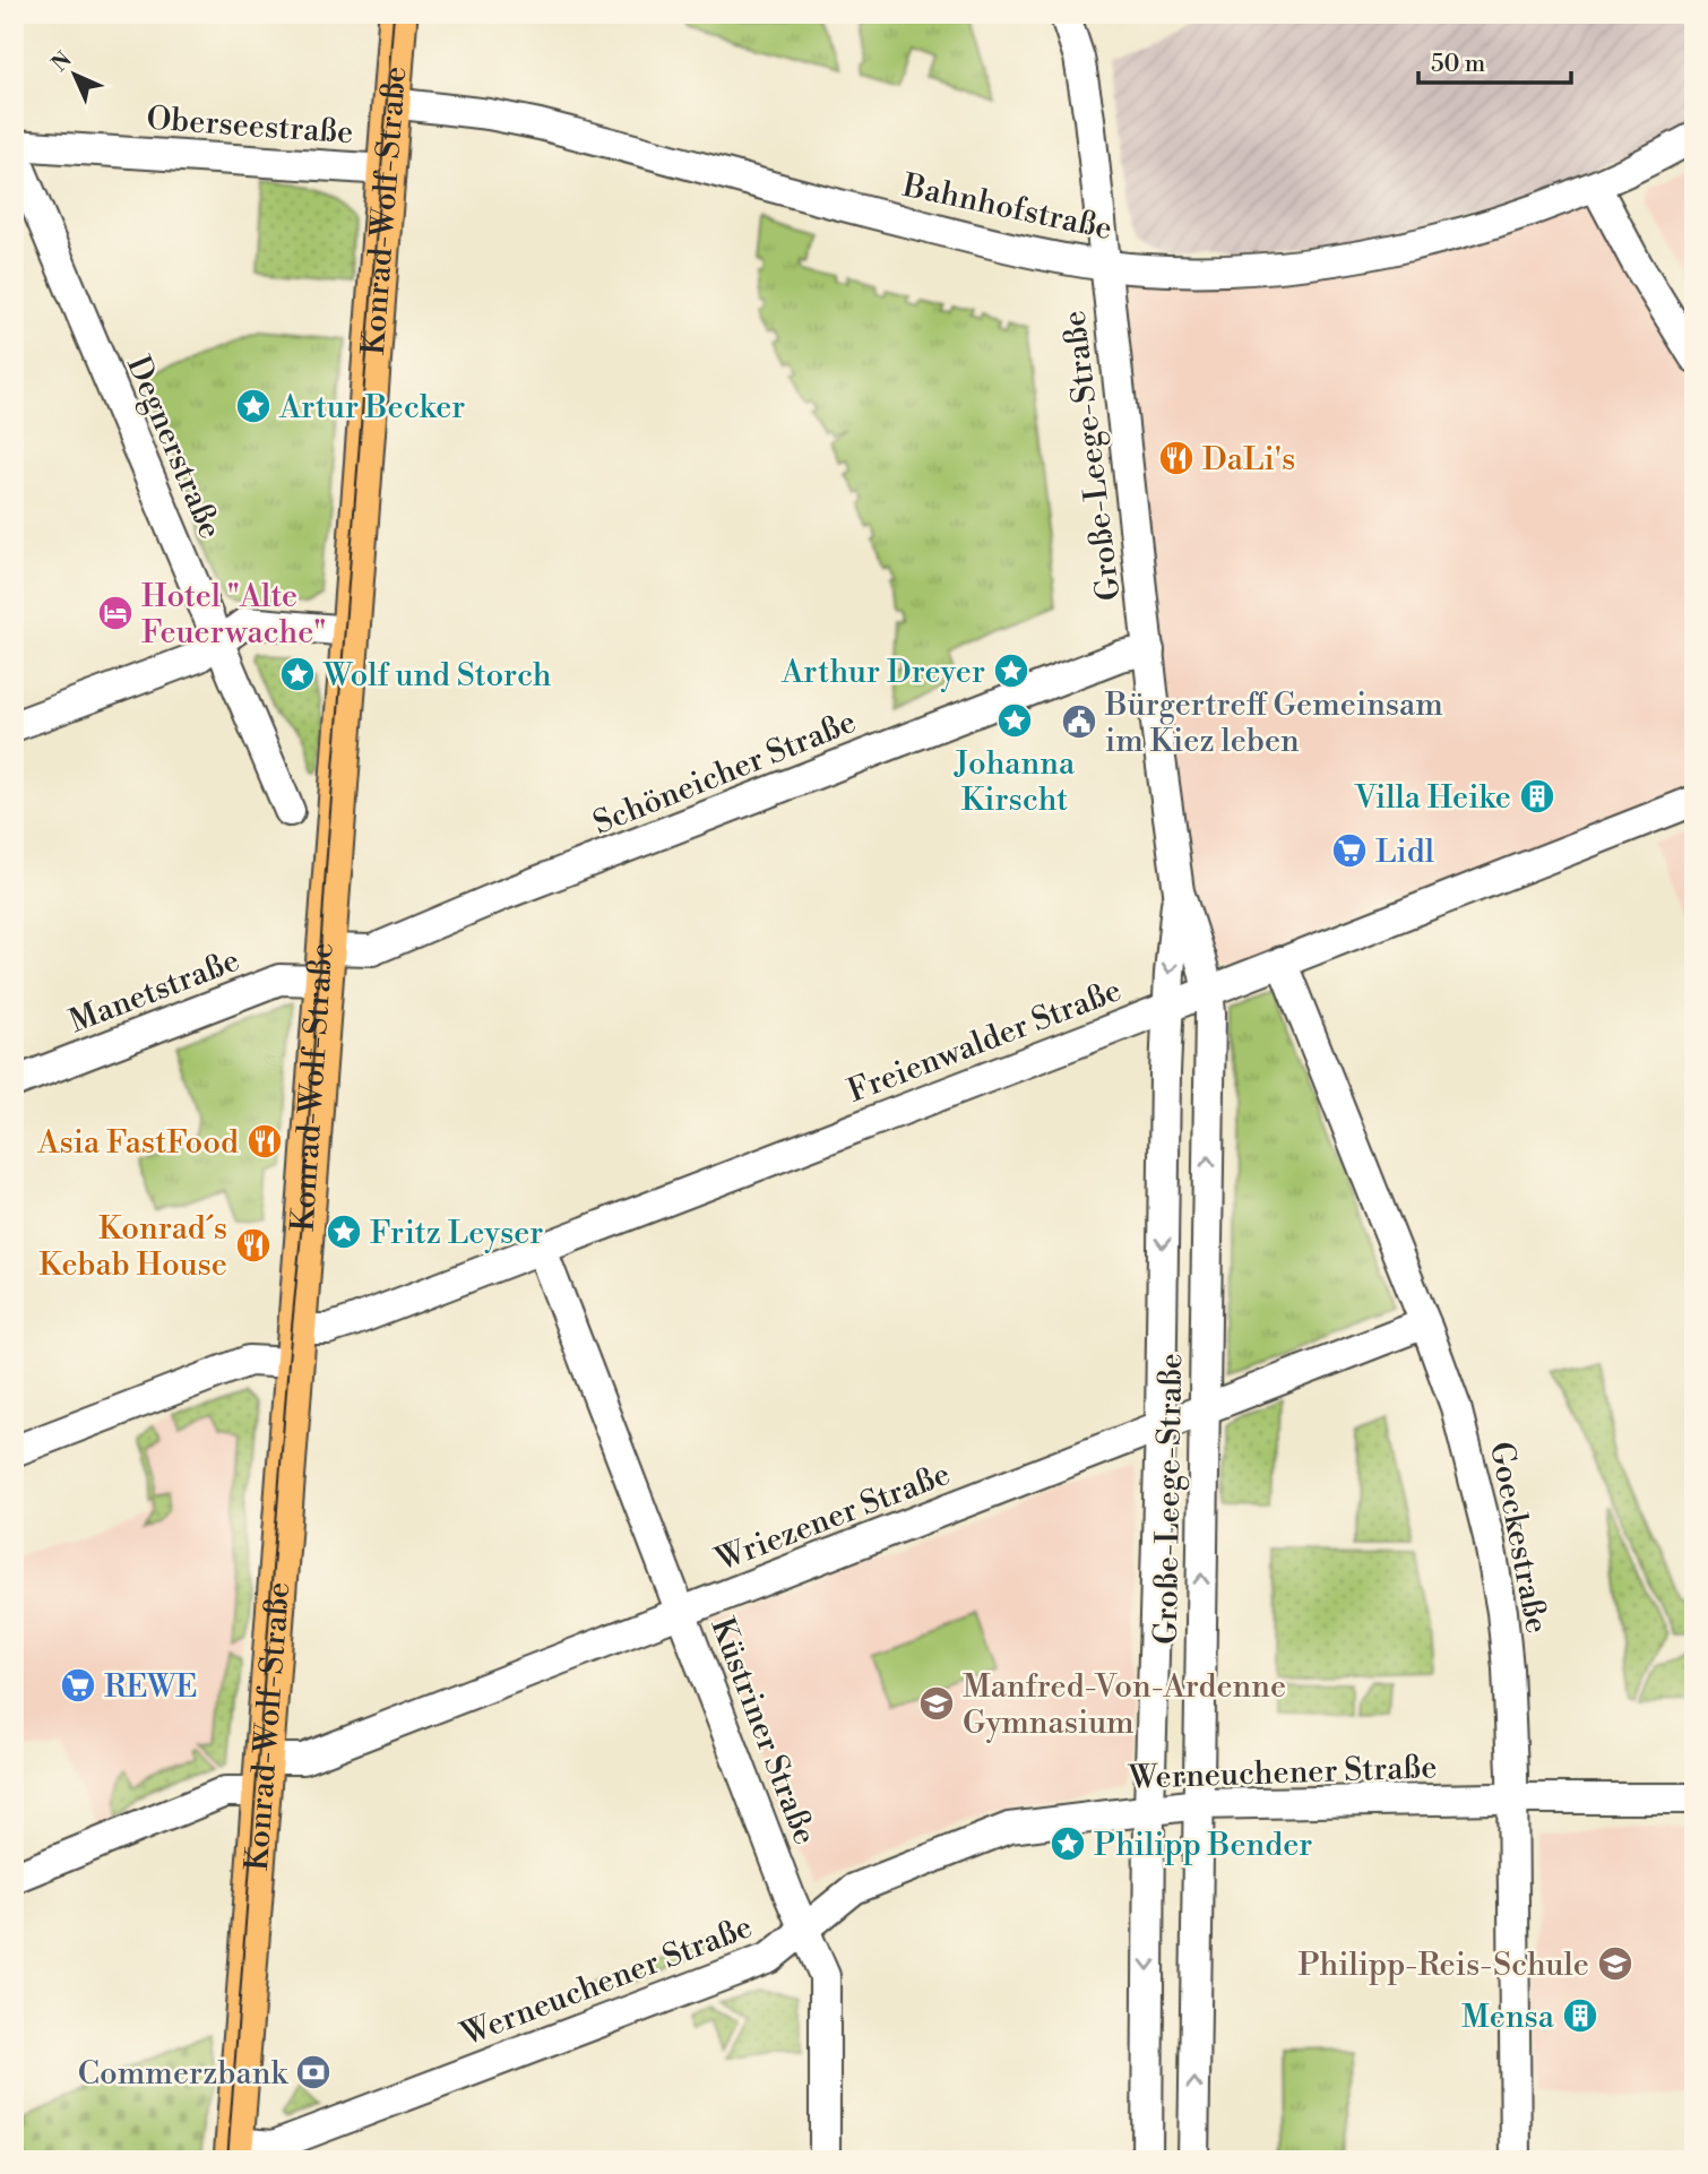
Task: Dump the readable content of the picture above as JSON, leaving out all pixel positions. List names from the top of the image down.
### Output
{
  "streets": {
    "main road": ["Konrad-Wolf-Straße"],
    "street": [
      "Oberseestraße",
      "Bahnhofstraße",
      "Degnerstraße",
      "Große-Leege-Straße",
      "Schöneicher Straße",
      "Manetstraße",
      "Freienwalder Straße",
      "Wriezener Straße",
      "Goeckestraße",
      "Küstriner Straße",
      "Werneuchener Straße"
    ]
  },
  "crossings": [
    ["Oberseestraße", "Konrad-Wolf-Straße"],
    ["Bahnhofstraße", "Konrad-Wolf-Straße"],
    ["Bahnhofstraße", "Große-Leege-Straße"],
    ["Konrad-Wolf-Straße", "Schöneicher Straße"],
    ["Konrad-Wolf-Straße", "Manetstraße"],
    ["Konrad-Wolf-Straße", "Freienwalder Straße"],
    ["Konrad-Wolf-Straße", "Wriezener Straße"],
    ["Konrad-Wolf-Straße", "Werneuchener Straße"],
    ["Große-Leege-Straße", "Schöneicher Straße"],
    ["Große-Leege-Straße", "Freienwalder Straße"],
    ["Große-Leege-Straße", "Wriezener Straße"],
    ["Große-Leege-Straße", "Werneuchener Straße"],
    ["Schöneicher Straße", "Manetstraße"],
    ["Freienwalder Straße", "Goeckestraße"],
    ["Freienwalder Straße", "Küstriner Straße"],
    ["Wriezener Straße", "Goeckestraße"],
    ["Wriezener Straße", "Küstriner Straße"],
    ["Goeckestraße", "Werneuchener Straße"],
    ["Küstriner Straße", "Werneuchener Straße"]
  ],
  "places": {
    "place": [
      "Artur Becker",
      "Arthur Dreyer",
      "Wolf und Storch",
      "Johanna Kirscht",
      "Fritz Leyser",
      "Philipp Bender"
    ],
    "restaurant": ["DaLi's", "Asia FastFood", "Konrad´s Kebab House"],
    "hotel": ["Hotel \"Alte Feuerwache\""],
    "public building": ["Bürgertreff Gemeinsam im Kiez leben"],
    "building": ["Villa Heike", "Mensa"],
    "supermarket": ["Lidl", "REWE"],
    "school or university": ["Manfred-Von-Ardenne Gymnasium", "Philipp-Reis-Schule"],
    "bank": ["Commerzbank"]
  },
  "scale_bar": "50 m",
  "north": "top left"
}
